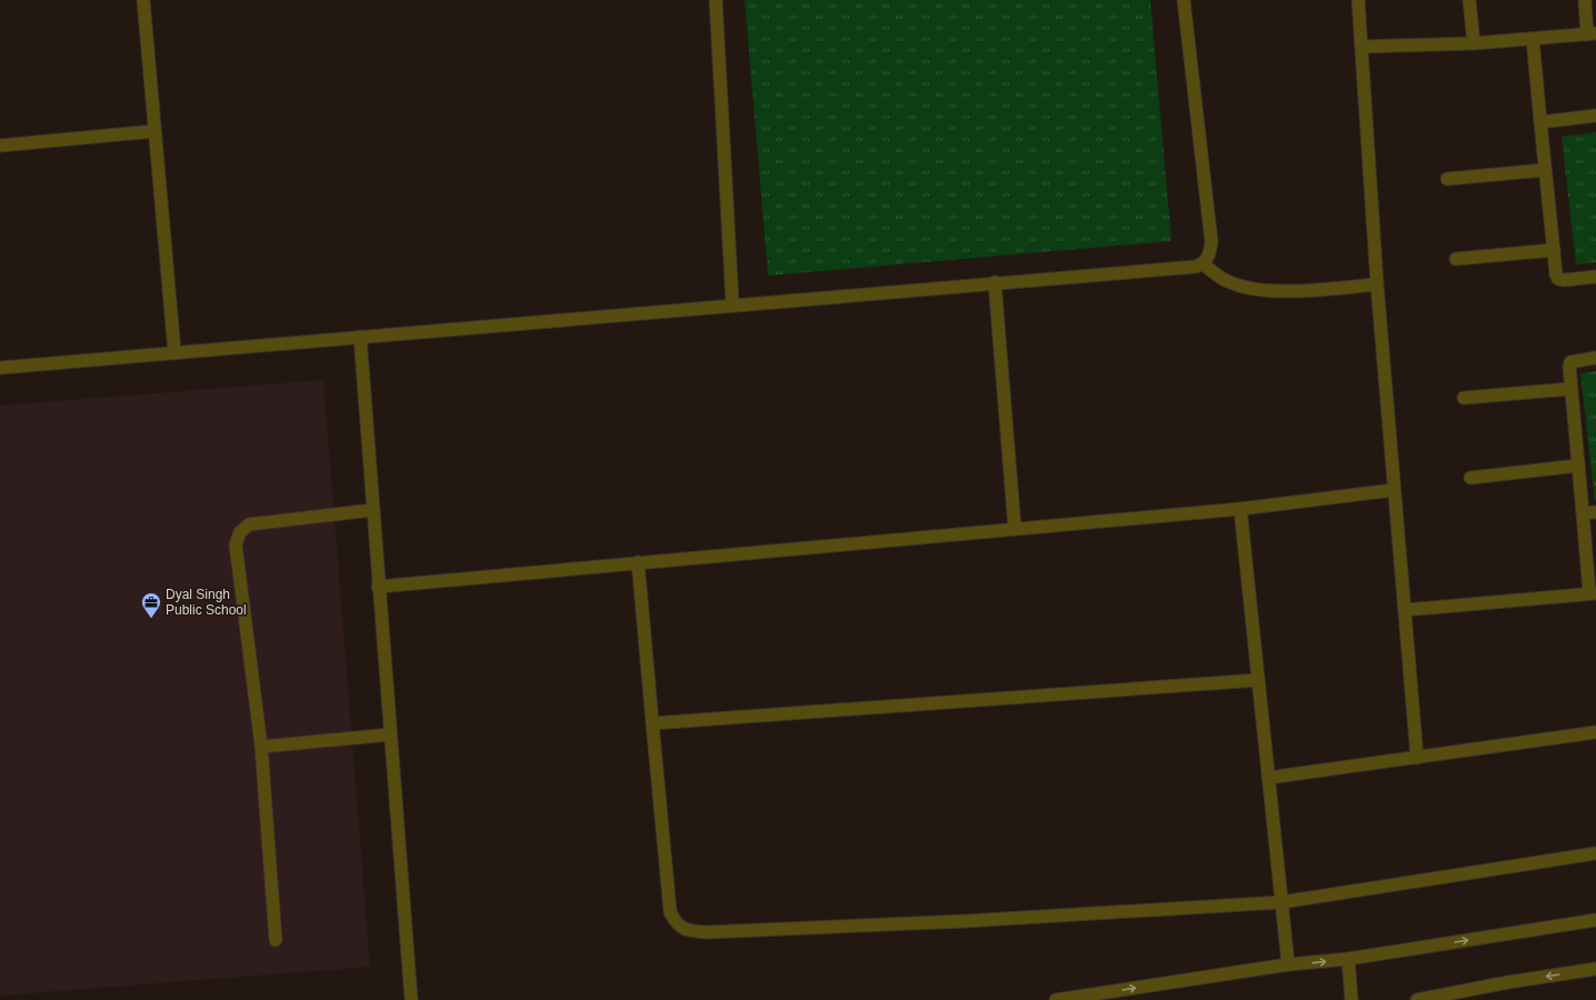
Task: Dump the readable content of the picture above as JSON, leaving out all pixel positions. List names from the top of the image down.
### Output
{
  "places": {
    "office": ["Dyal Singh Public School"]
  }
}
